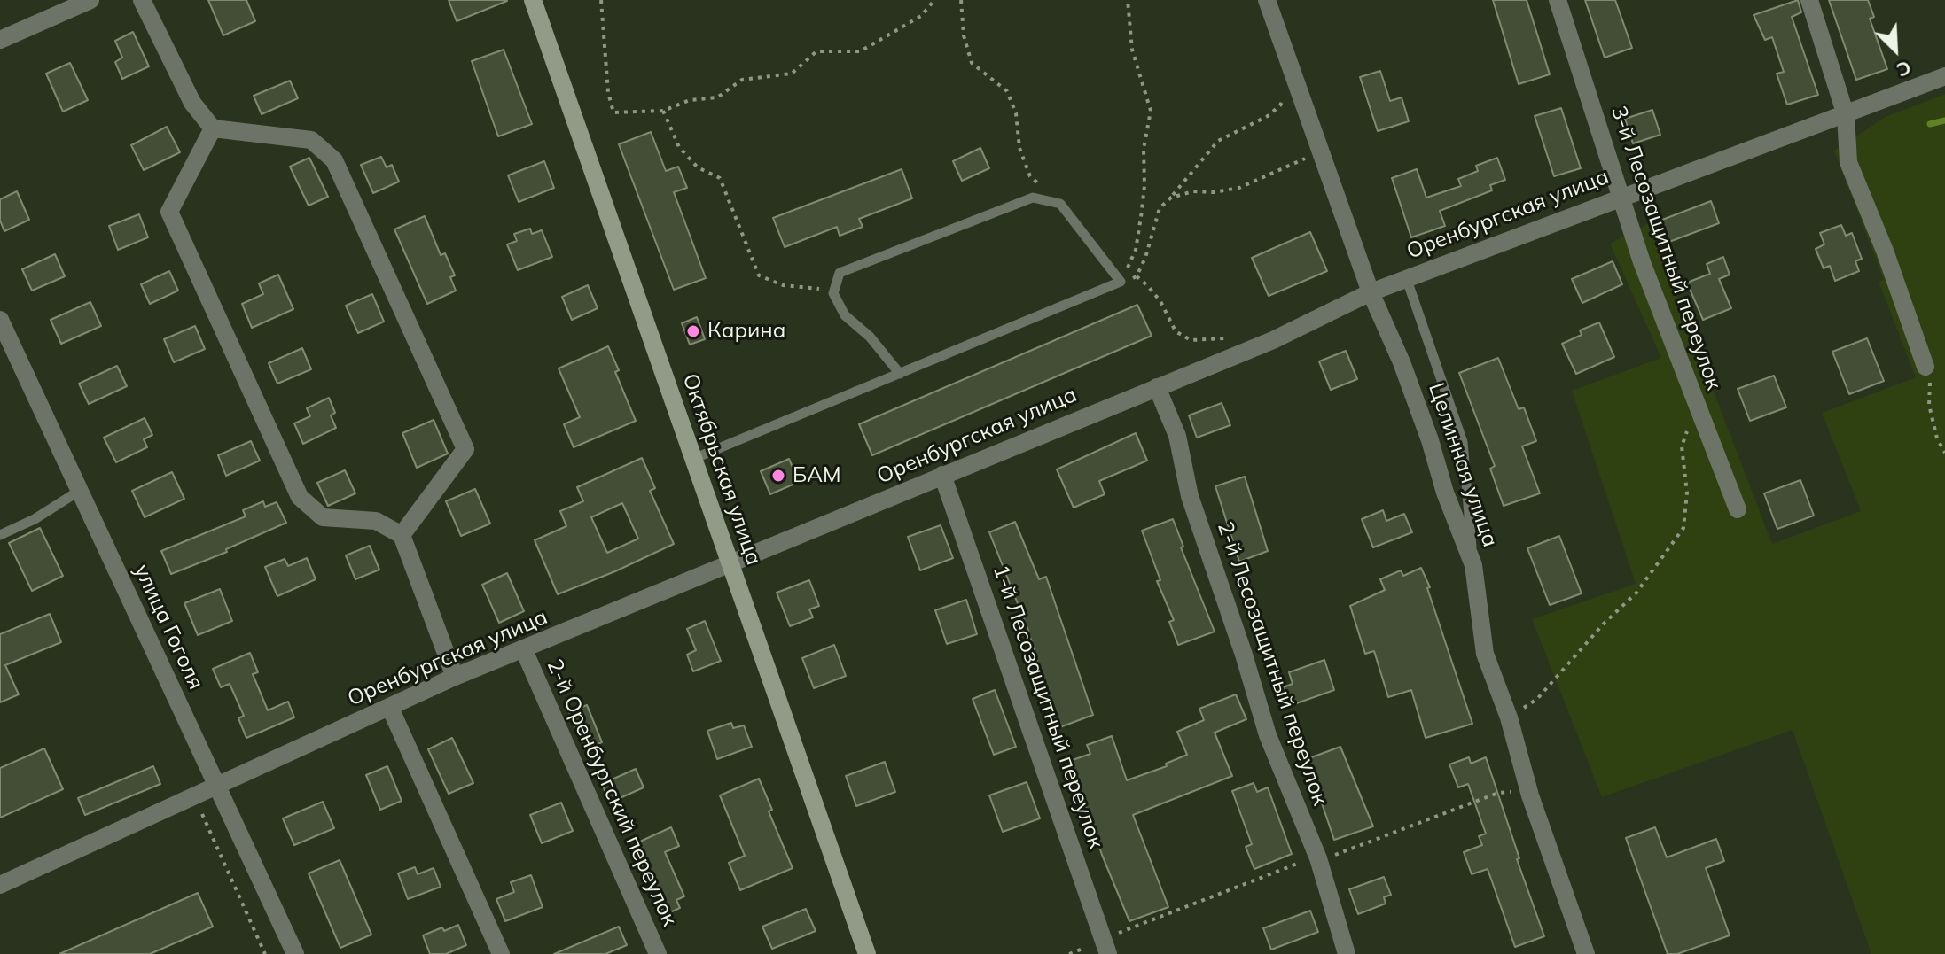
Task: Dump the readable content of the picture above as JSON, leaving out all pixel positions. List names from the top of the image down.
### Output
{
  "streets": {
    "street": [
      "Оренбургская улица",
      "3-й Лесозащитный переулок",
      "Целинная улица",
      "Октябрьская улица",
      "улица Гоголя",
      "2-й Лесозащитный переулок",
      "1-й Лесозащитный переулок",
      "2-й Оренбургский переулок"
    ]
  },
  "crossings": [
    ["Оренбургская улица", "3-й Лесозащитный переулок"],
    ["Оренбургская улица", "Целинная улица"],
    ["Оренбургская улица", "Октябрьская улица"],
    ["Оренбургская улица", "улица Гоголя"],
    ["Оренбургская улица", "2-й Лесозащитный переулок"],
    ["Оренбургская улица", "1-й Лесозащитный переулок"],
    ["Оренбургская улица", "2-й Оренбургский переулок"]
  ],
  "places": ["Карина", "БАМ"],
  "north": "bottom right"
}
